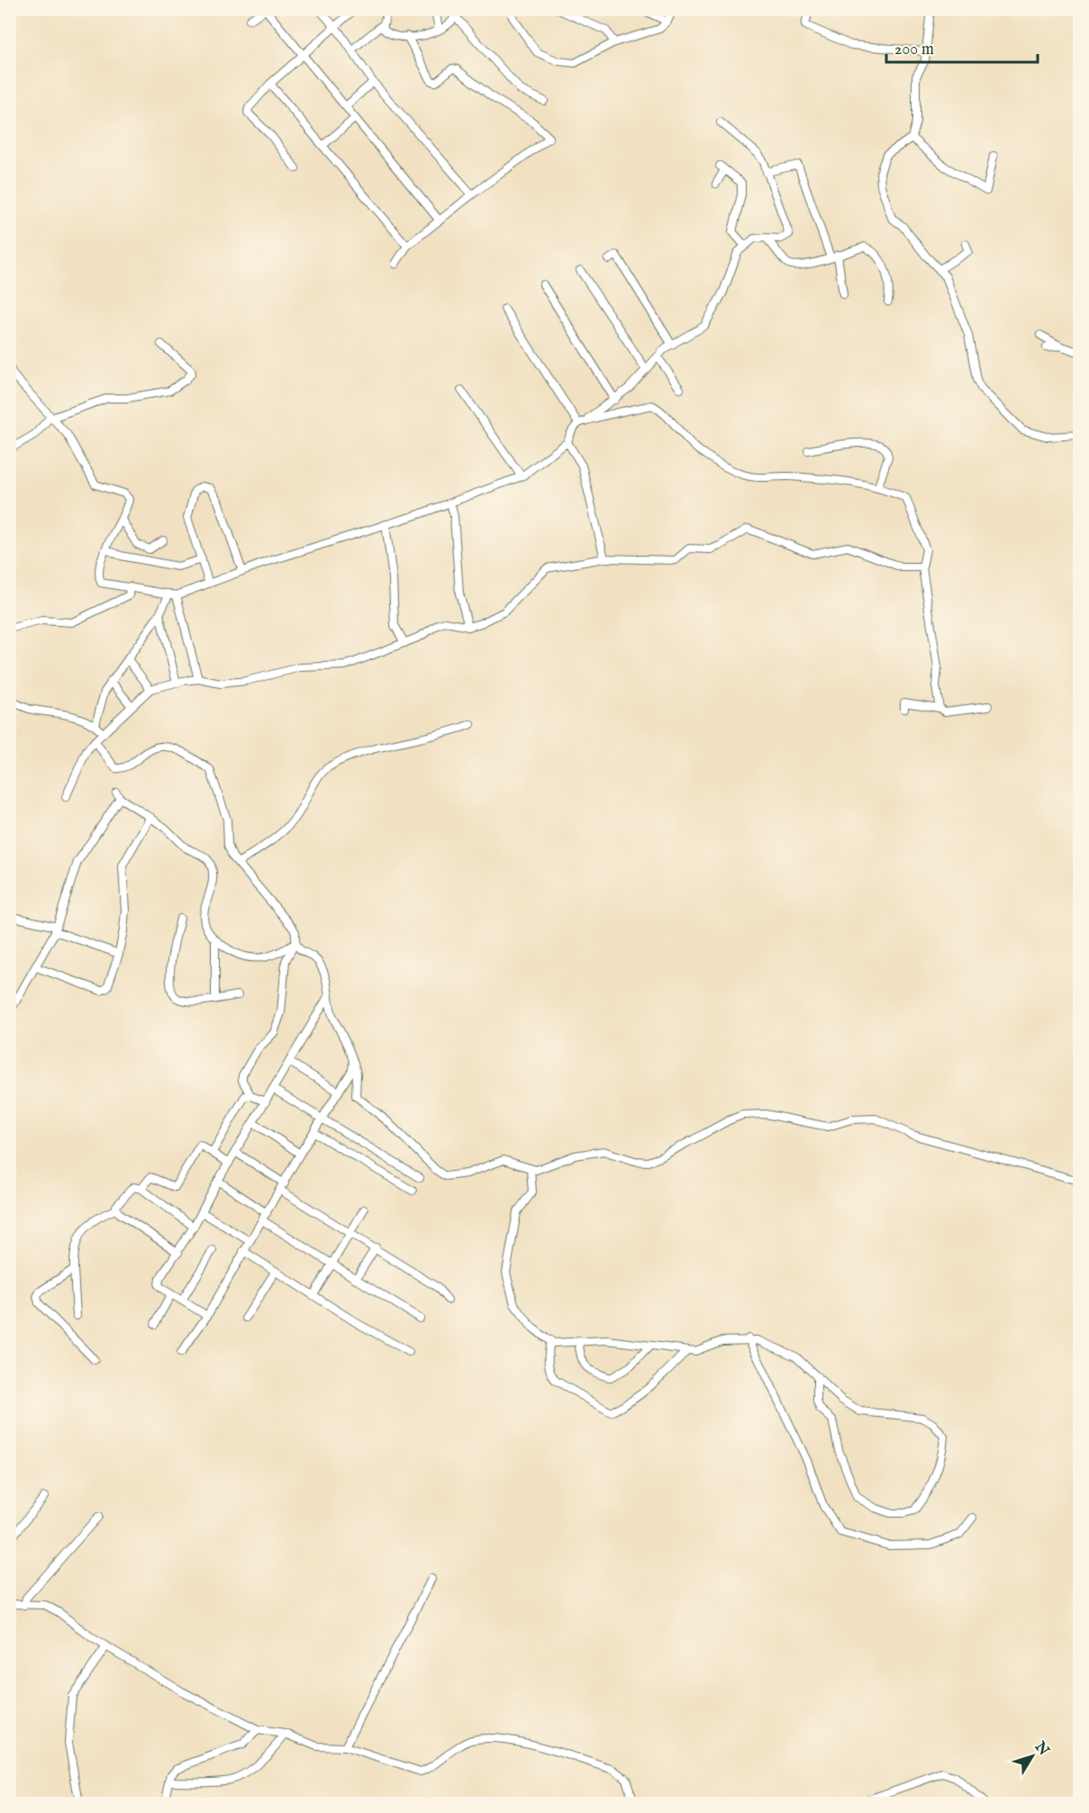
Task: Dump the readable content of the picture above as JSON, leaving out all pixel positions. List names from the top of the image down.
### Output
{
  "scale_bar": "200 m",
  "north": "top right"
}
